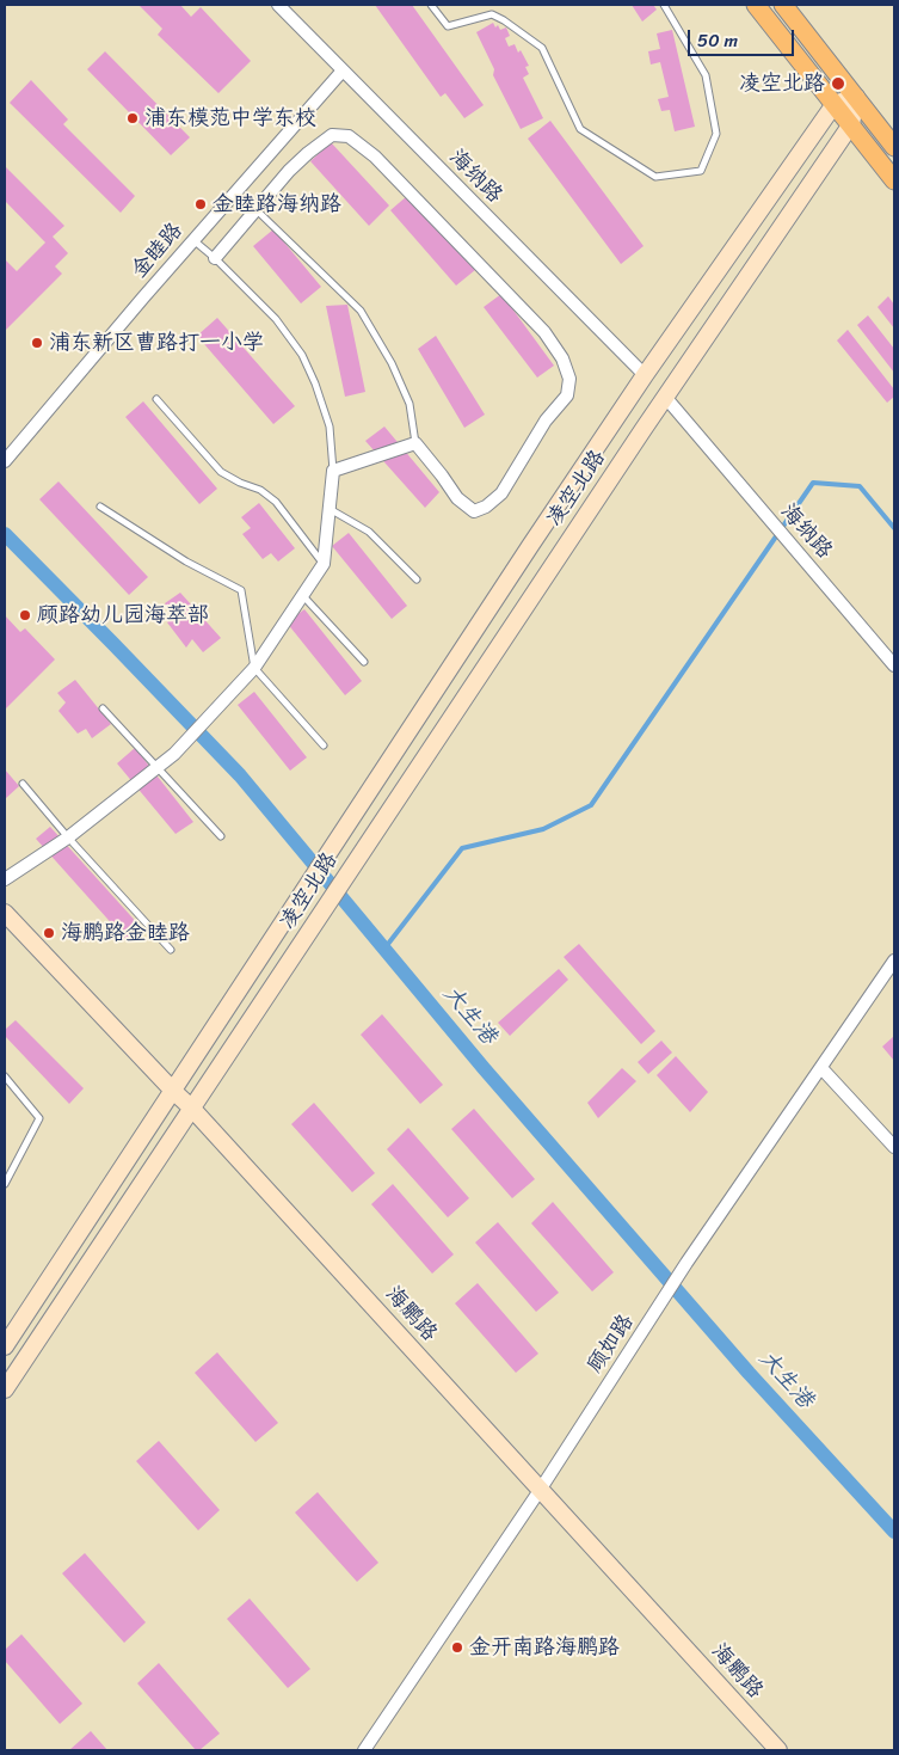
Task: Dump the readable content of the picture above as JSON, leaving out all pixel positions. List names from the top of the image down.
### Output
{
  "streets": {
    "main road": ["凌空北路", "海鹏路"],
    "street": ["海纳路", "金睦路", "顾如路"]
  },
  "crossings": [
    ["海纳路", "金睦路"],
    ["海纳路", "凌空北路"],
    ["凌空北路", "海鹏路"],
    ["海鹏路", "顾如路"]
  ],
  "water": ["大生港"],
  "places": [
    "凌空北路",
    "浦东模范中学东校",
    "金睦路海纳路",
    "浦东新区曹路打一小学",
    "顾路幼儿园海萃部",
    "海鹏路金睦路",
    "金开南路海鹏路"
  ],
  "scale_bar": "50 m"
}
